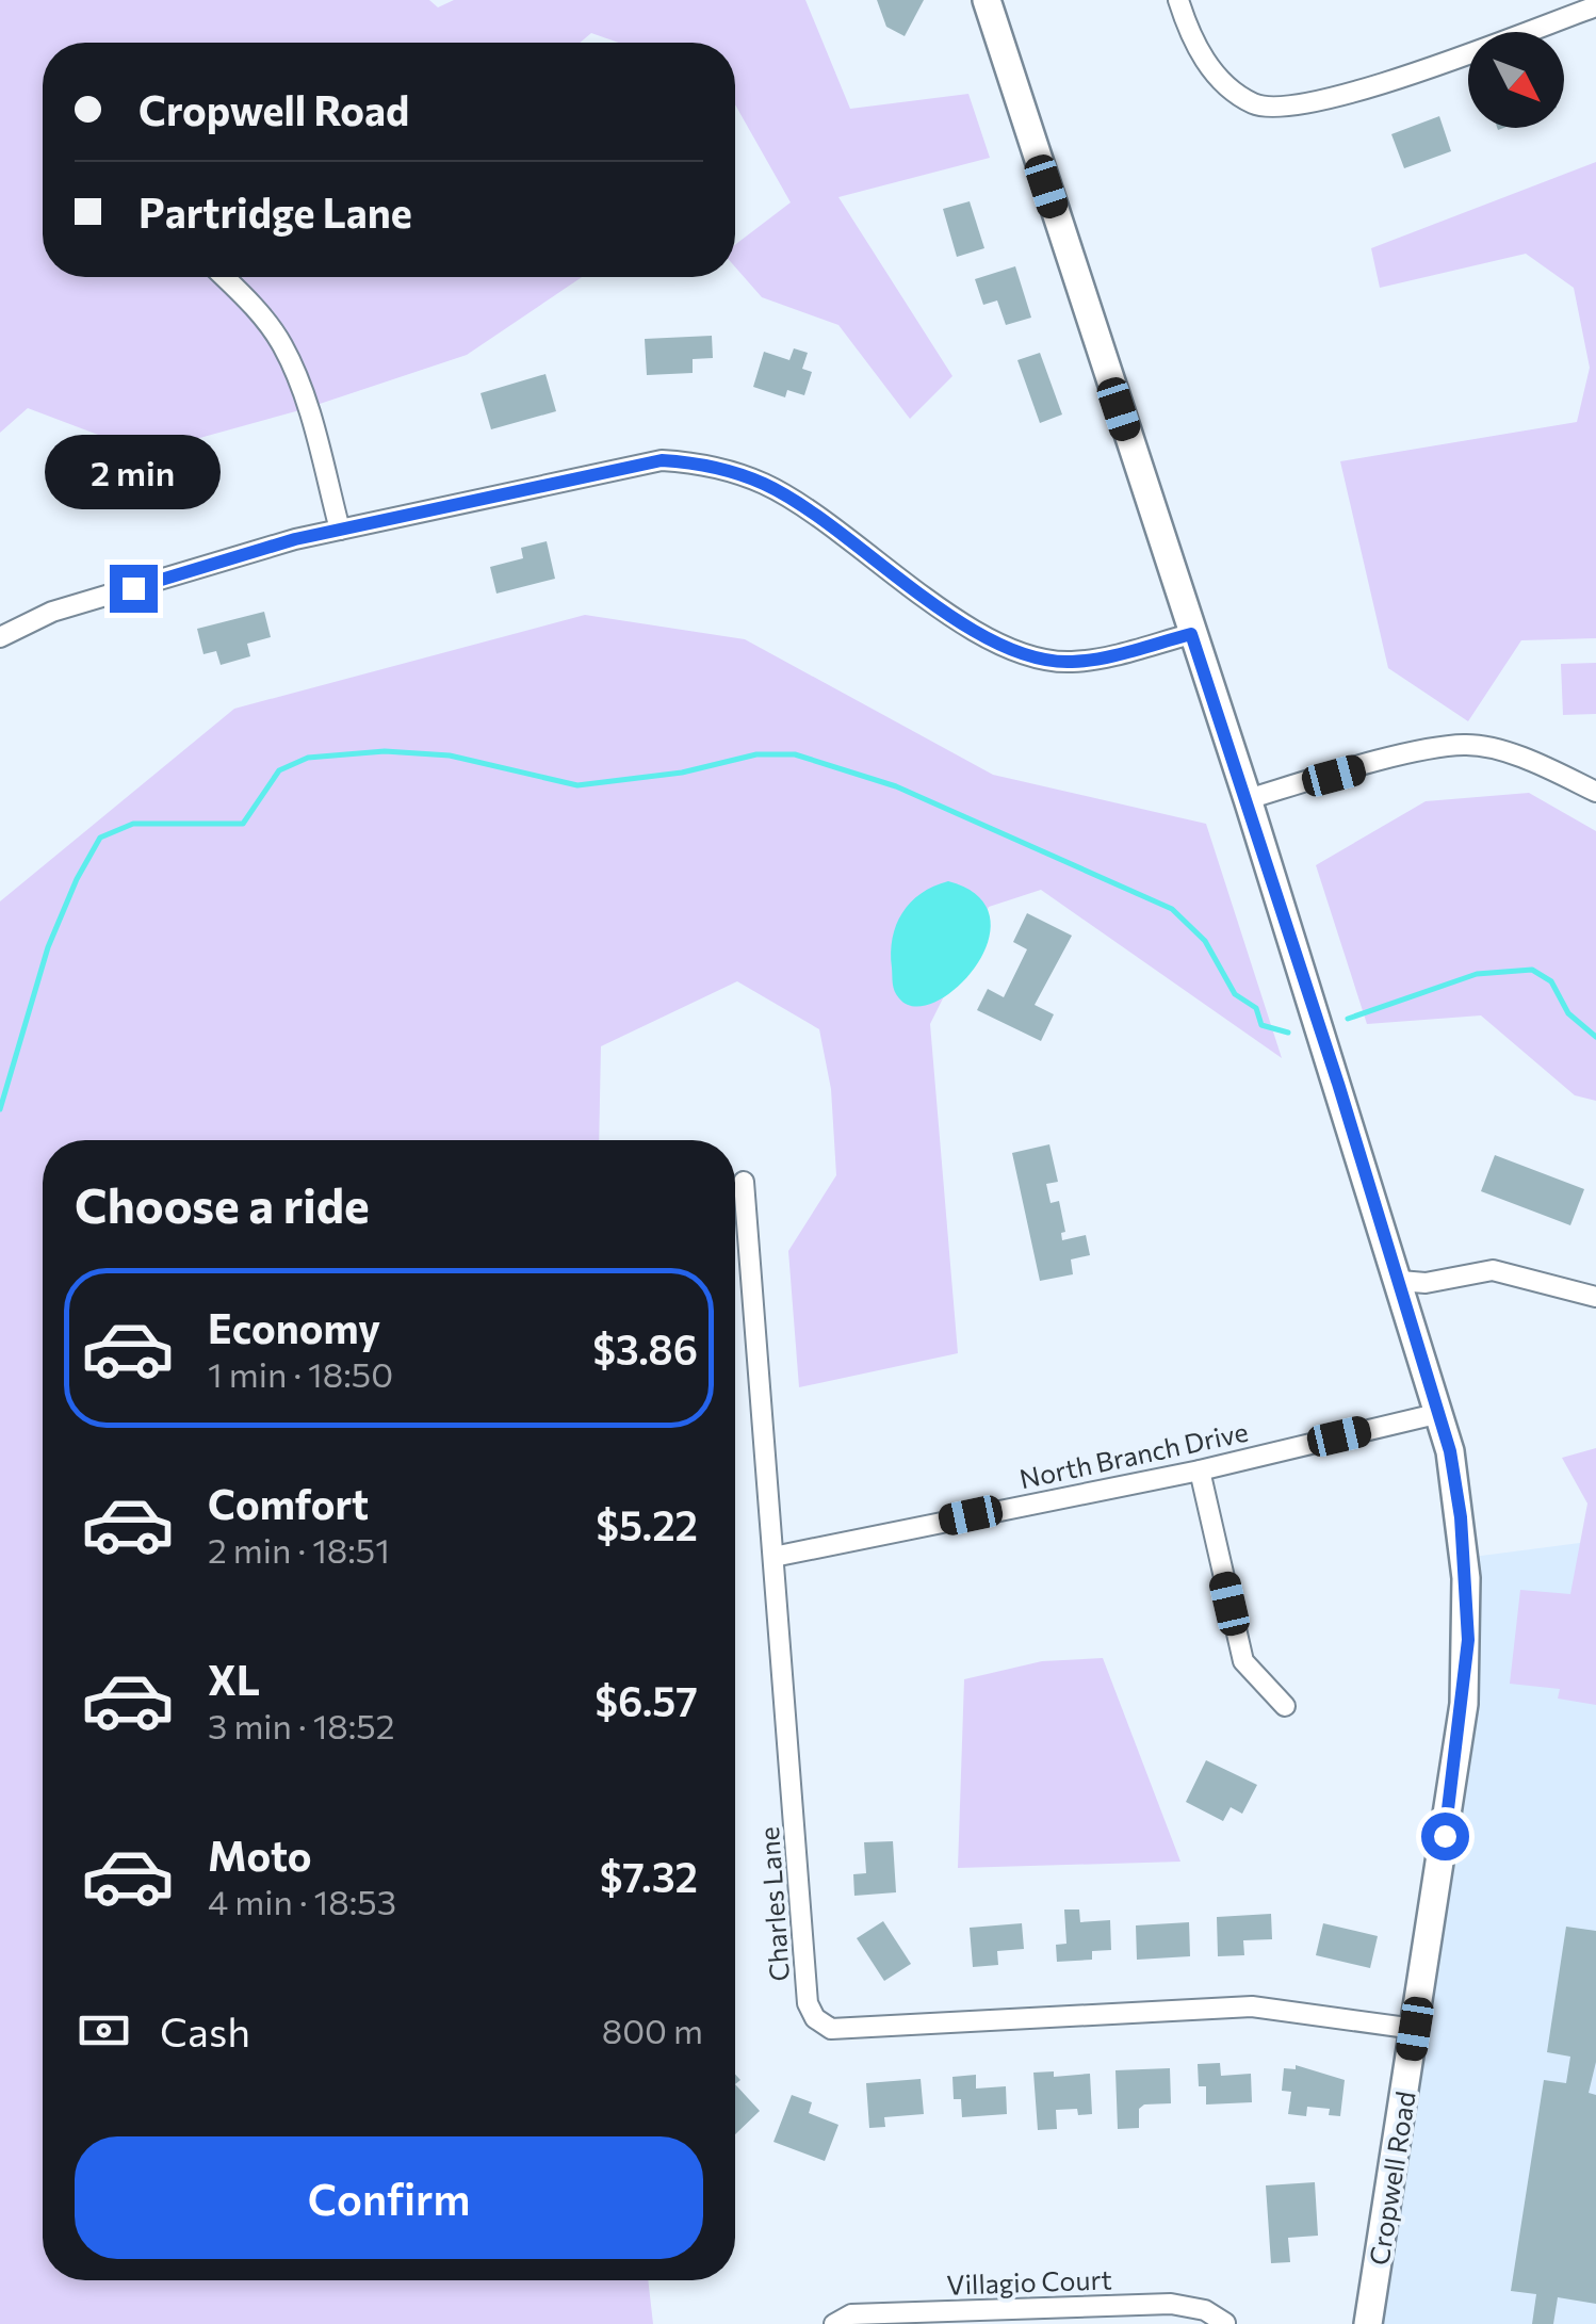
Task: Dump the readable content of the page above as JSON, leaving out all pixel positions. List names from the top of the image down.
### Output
{
  "streets": {
    "street": [
      "North Branch Drive",
      "Charles Lane",
      "Cropwell Road",
      "Villagio Court"
    ]
  },
  "crossings": [
    ["North Branch Drive", "Charles Lane"],
    ["North Branch Drive", "Cropwell Road"],
    ["Charles Lane", "Cropwell Road"]
  ],
  "north": "bottom right",
  "page": {
    "banner": ["Cropwell Road", "Partridge Lane"],
    "bubble": "2 min",
    "heading": "Choose a ride",
    "list": [
      {
        "name": "Economy",
        "note": "1 min · 18:50",
        "value": "$3.86"
      },
      {
        "name": "Comfort",
        "note": "2 min · 18:51",
        "value": "$5.22"
      },
      {
        "name": "XL",
        "note": "3 min · 18:52",
        "value": "$6.57"
      },
      {
        "name": "Moto",
        "note": "4 min · 18:53",
        "value": "$7.32"
      }
    ],
    "pay": ["Cash", "800 m"],
    "buttons": "Confirm"
  }
}
